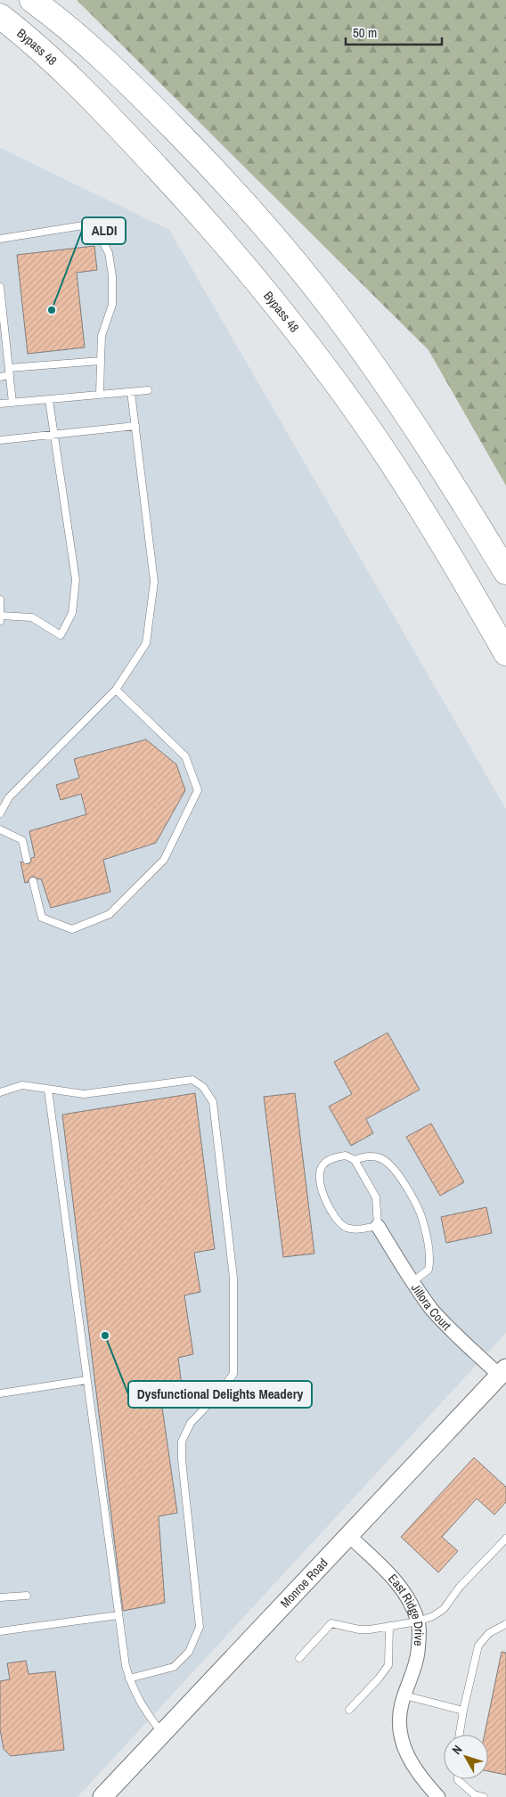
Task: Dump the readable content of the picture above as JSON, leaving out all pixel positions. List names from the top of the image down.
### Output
{
  "streets": {
    "highway": ["Bypass 48"],
    "street": ["Jillora Court", "Monroe Road", "East Ridge Drive"]
  },
  "crossings": [
    ["Jillora Court", "Monroe Road"],
    ["Monroe Road", "East Ridge Drive"]
  ],
  "places": ["ALDI", "Dysfunctional Delights Meadery"],
  "scale_bar": "50 m",
  "north": "top left"
}
